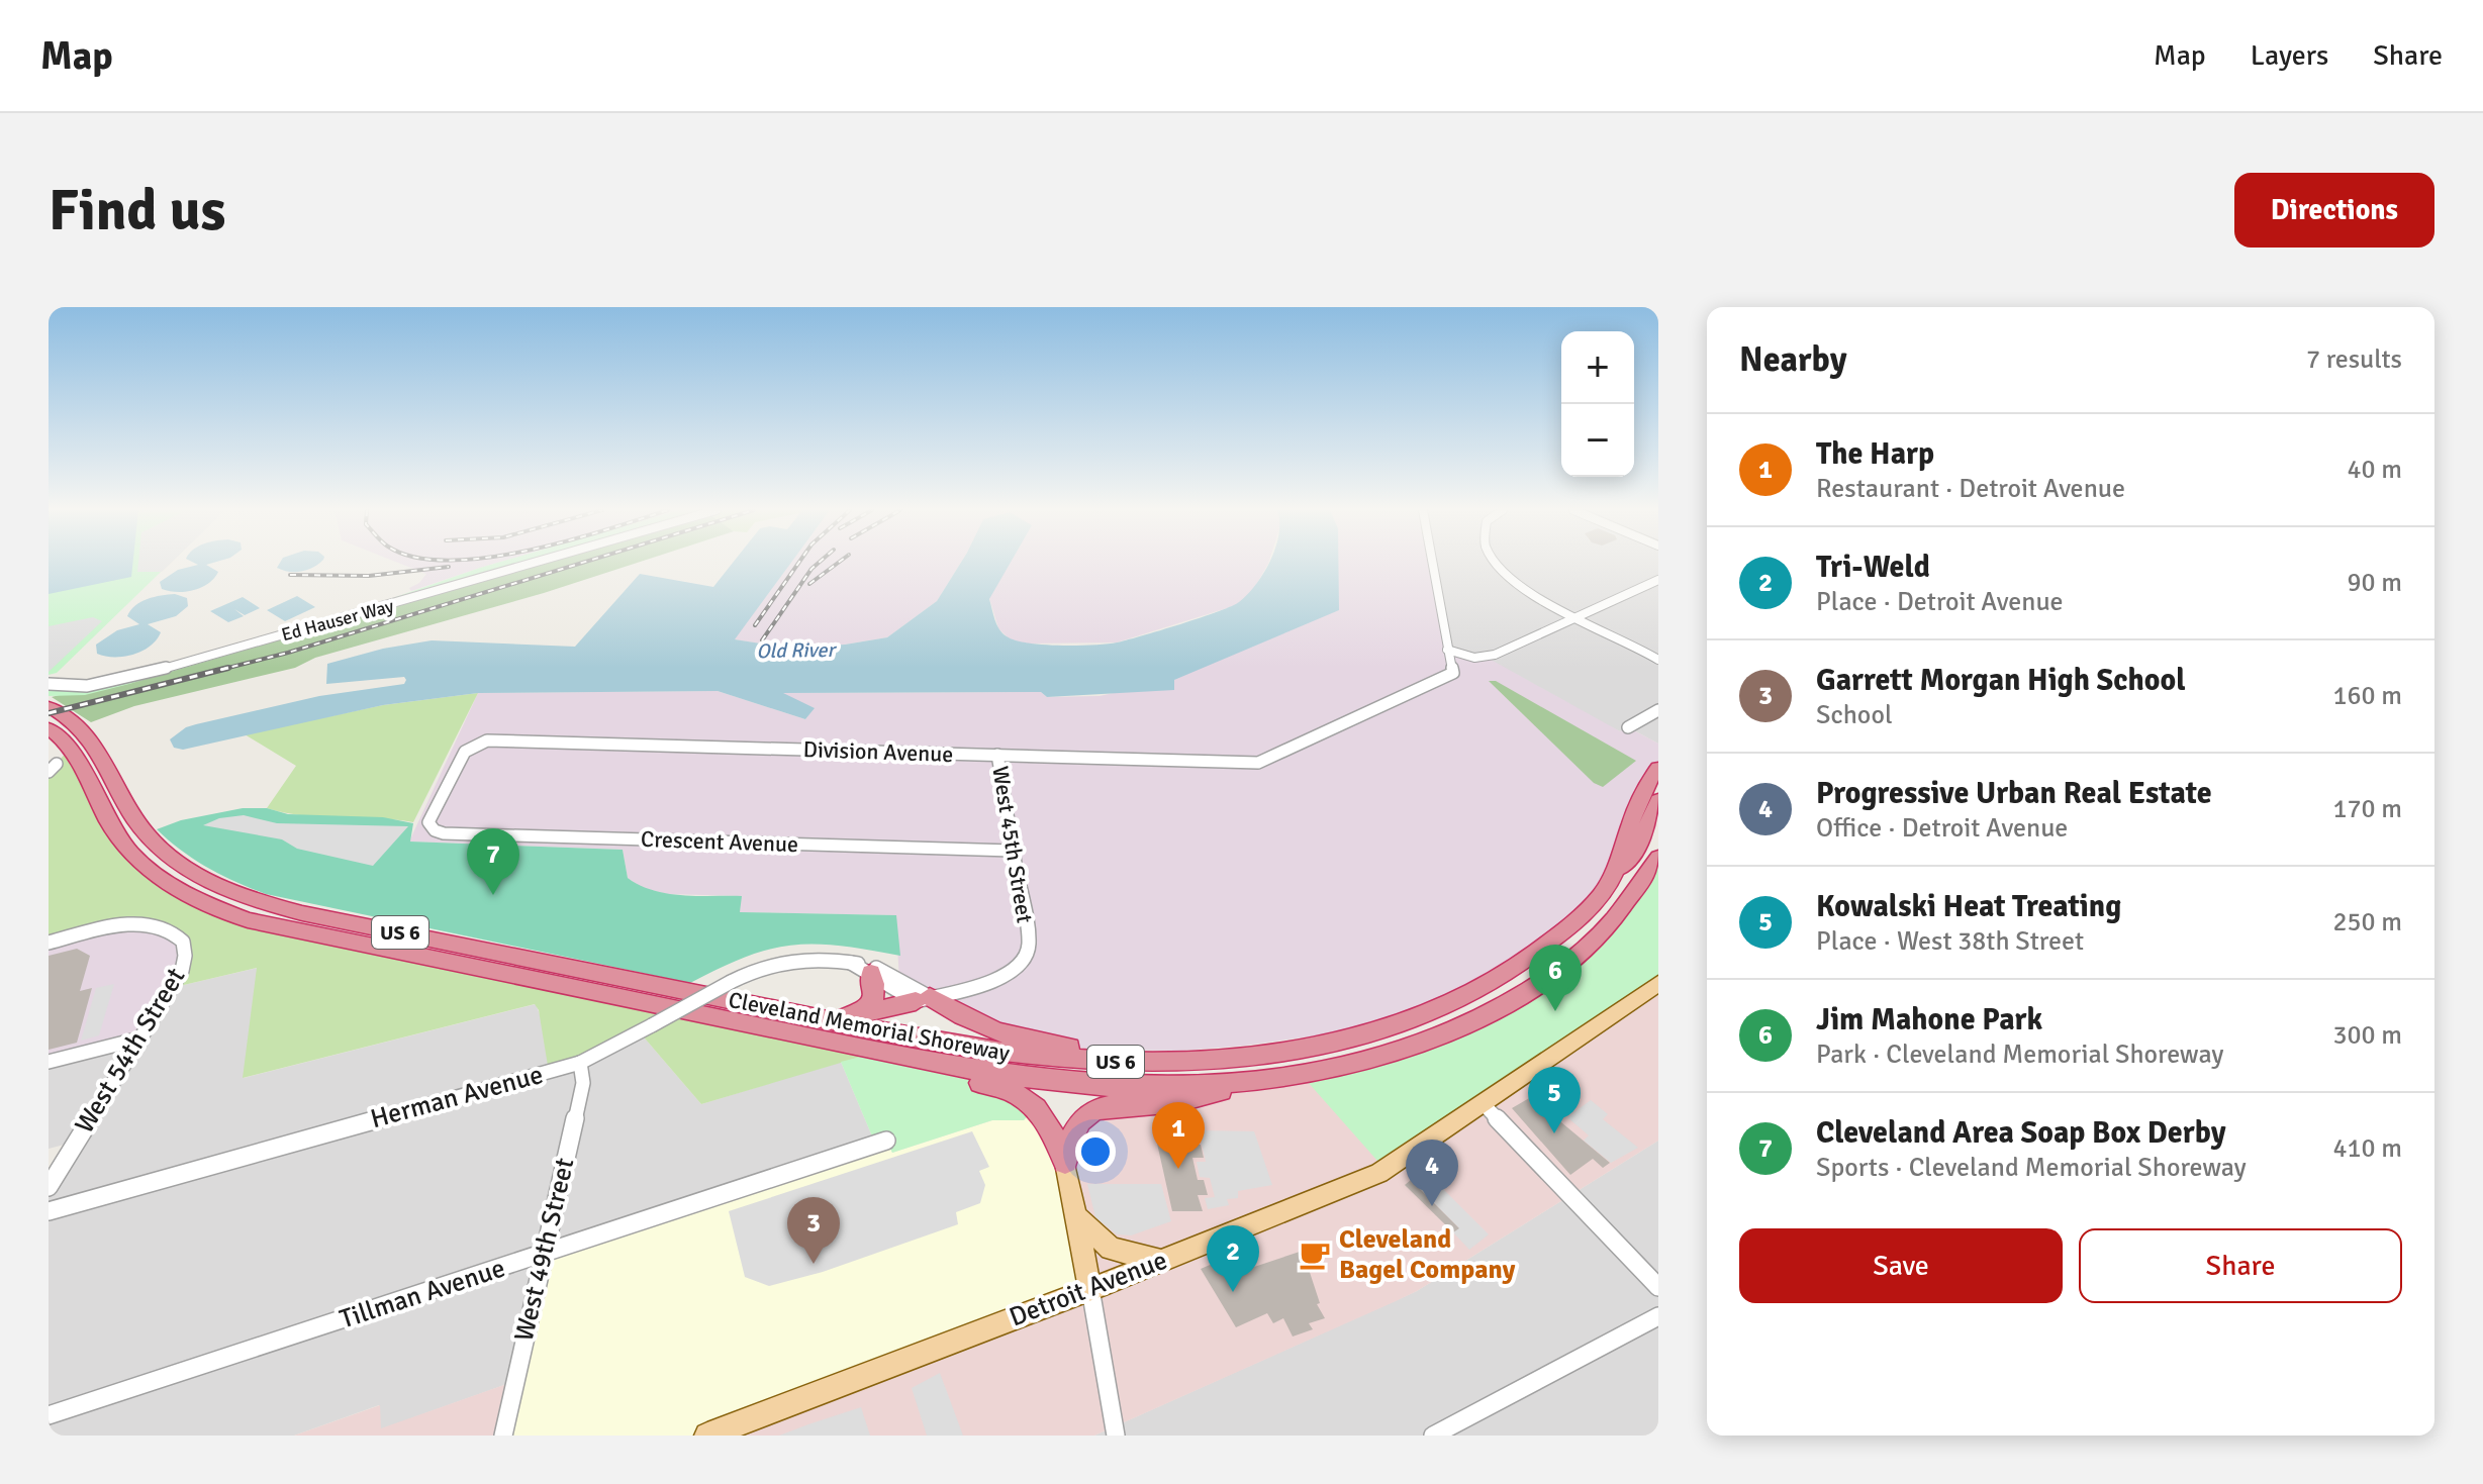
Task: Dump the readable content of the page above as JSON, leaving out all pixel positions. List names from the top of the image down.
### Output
{
  "streets": {
    "highway": ["US 6", "Cleveland Memorial Shoreway"],
    "main road": ["Detroit Avenue"],
    "street": [
      "Ed Hauser Way",
      "Division Avenue",
      "Crescent Avenue",
      "West 45th Street",
      "West 54th Street",
      "Herman Avenue",
      "West 49th Street",
      "Tillman Avenue"
    ]
  },
  "crossings": [
    ["Division Avenue", "Crescent Avenue"],
    ["Division Avenue", "West 45th Street"],
    ["Crescent Avenue", "West 45th Street"],
    ["West 45th Street", "Herman Avenue"],
    ["US 6", "Cleveland Memorial Shoreway"],
    ["Herman Avenue", "West 49th Street"],
    ["West 49th Street", "Tillman Avenue"]
  ],
  "water": ["Old River"],
  "places": {
    "cafe": ["Cleveland Bagel Company"]
  },
  "page": {
    "header": "Map",
    "nav": ["Map", "Layers", "Share"],
    "buttons": [
      "Directions",
      ["Save", "Share"]
    ],
    "title": "Find us",
    "heading": ["Nearby", "7 results"],
    "map_buttons": ["+", "−"],
    "list": [
      {
        "mark": "1",
        "name": "The Harp",
        "note": "Restaurant · Detroit Avenue",
        "value": "40 m"
      },
      {
        "mark": "2",
        "name": "Tri-Weld",
        "note": "Place · Detroit Avenue",
        "value": "90 m"
      },
      {
        "mark": "3",
        "name": "Garrett Morgan High School",
        "note": "School",
        "value": "160 m"
      },
      {
        "mark": "4",
        "name": "Progressive Urban Real Estate",
        "note": "Office · Detroit Avenue",
        "value": "170 m"
      },
      {
        "mark": "5",
        "name": "Kowalski Heat Treating",
        "note": "Place · West 38th Street",
        "value": "250 m"
      },
      {
        "mark": "6",
        "name": "Jim Mahone Park",
        "note": "Park · Cleveland Memorial Shoreway",
        "value": "300 m"
      },
      {
        "mark": "7",
        "name": "Cleveland Area Soap Box Derby",
        "note": "Sports · Cleveland Memorial Shoreway",
        "value": "410 m"
      }
    ],
    "pins": [
      "7",
      "6",
      "5",
      "1",
      "4",
      "3",
      "2"
    ]
  }
}
